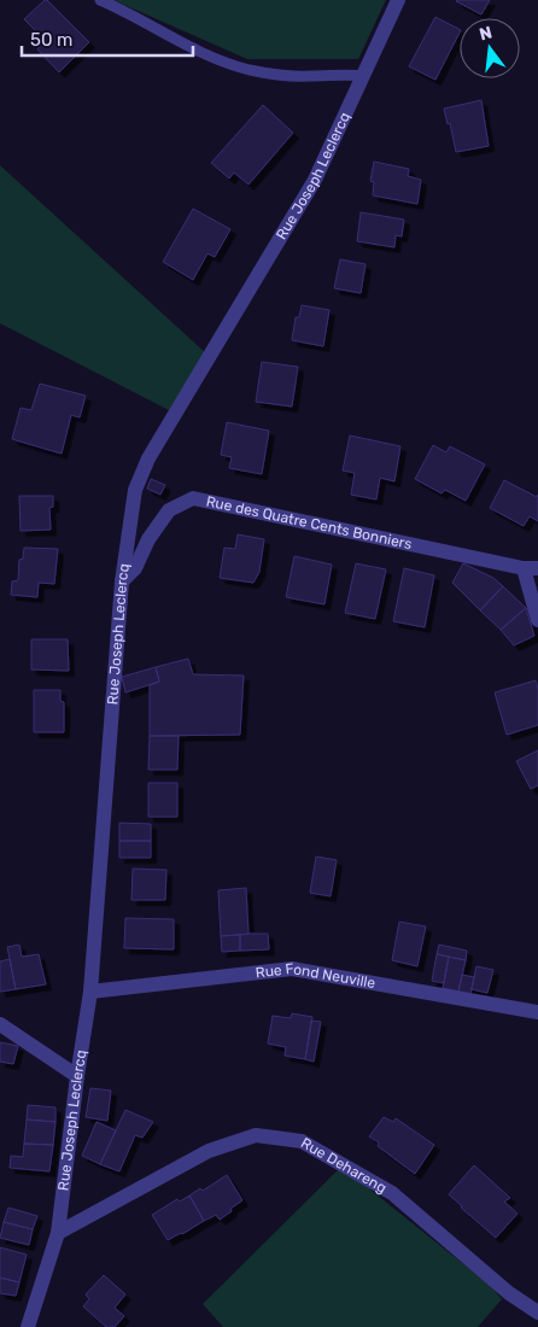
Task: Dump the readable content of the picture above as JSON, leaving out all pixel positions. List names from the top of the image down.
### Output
{
  "streets": {
    "street": [
      "Rue Joseph Leclercq",
      "Rue des Quatre Cents Bonniers",
      "Rue Fond Neuville",
      "Rue Dehareng"
    ]
  },
  "crossings": [
    ["Rue Joseph Leclercq", "Rue des Quatre Cents Bonniers"],
    ["Rue Joseph Leclercq", "Rue Fond Neuville"],
    ["Rue Joseph Leclercq", "Rue Dehareng"]
  ],
  "scale_bar": "50 m",
  "north": "top"
}
